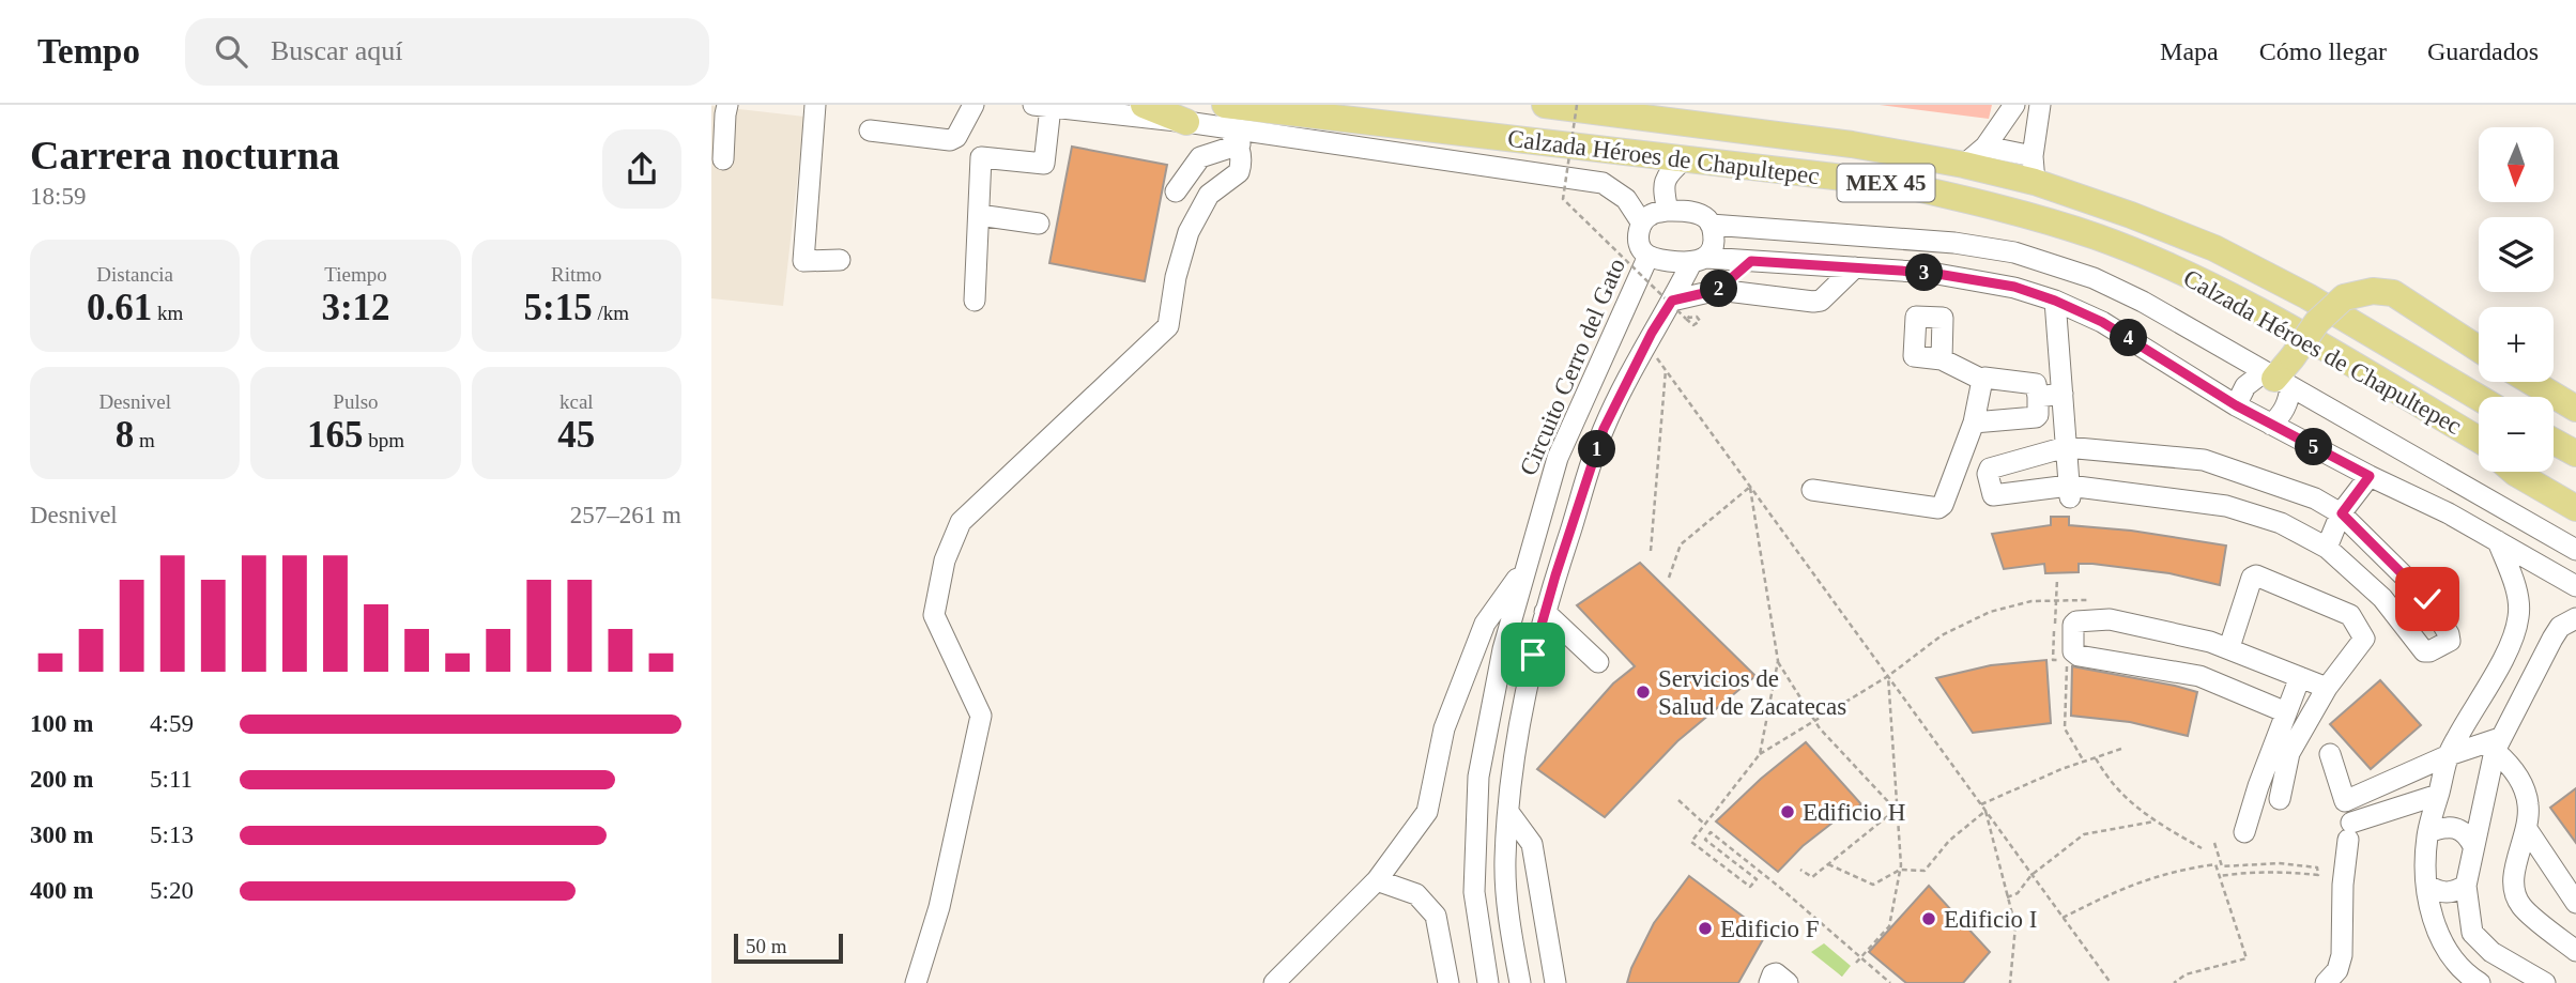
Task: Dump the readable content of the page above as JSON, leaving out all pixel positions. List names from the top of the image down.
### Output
{
  "streets": {
    "main road": ["Calzada Héroes de Chapultepec", "MEX 45"],
    "street": ["Circuito Cerro del Gato"]
  },
  "places": [
    "Servicios de Salud de Zacatecas",
    "Edificio H",
    "Edificio I",
    "Edificio F"
  ],
  "scale_bar": "50 m",
  "north": "bottom",
  "page": {
    "header": "Tempo",
    "search": "Buscar aquí",
    "nav": ["Mapa", "Cómo llegar", "Guardados"],
    "heading": ["Carrera nocturna", "18:59"],
    "map_buttons": ["+", "−"],
    "stats": [
      ["Distancia", "0.61 km"],
      ["Tiempo", "3:12"],
      ["Ritmo", "5:15 /km"],
      ["Desnivel", "8 m"],
      ["Pulso", "165 bpm"],
      ["kcal", "45"]
    ],
    "pins": [
      "3",
      "2",
      "4",
      "5",
      "1"
    ],
    "chart": ["Desnivel", "257–261 m"],
    "list": [
      {
        "name": "100 m",
        "note": "4:59"
      },
      {
        "name": "200 m",
        "note": "5:11"
      },
      {
        "name": "300 m",
        "note": "5:13"
      },
      {
        "name": "400 m",
        "note": "5:20"
      }
    ],
    "scale": "50 m"
  }
}
